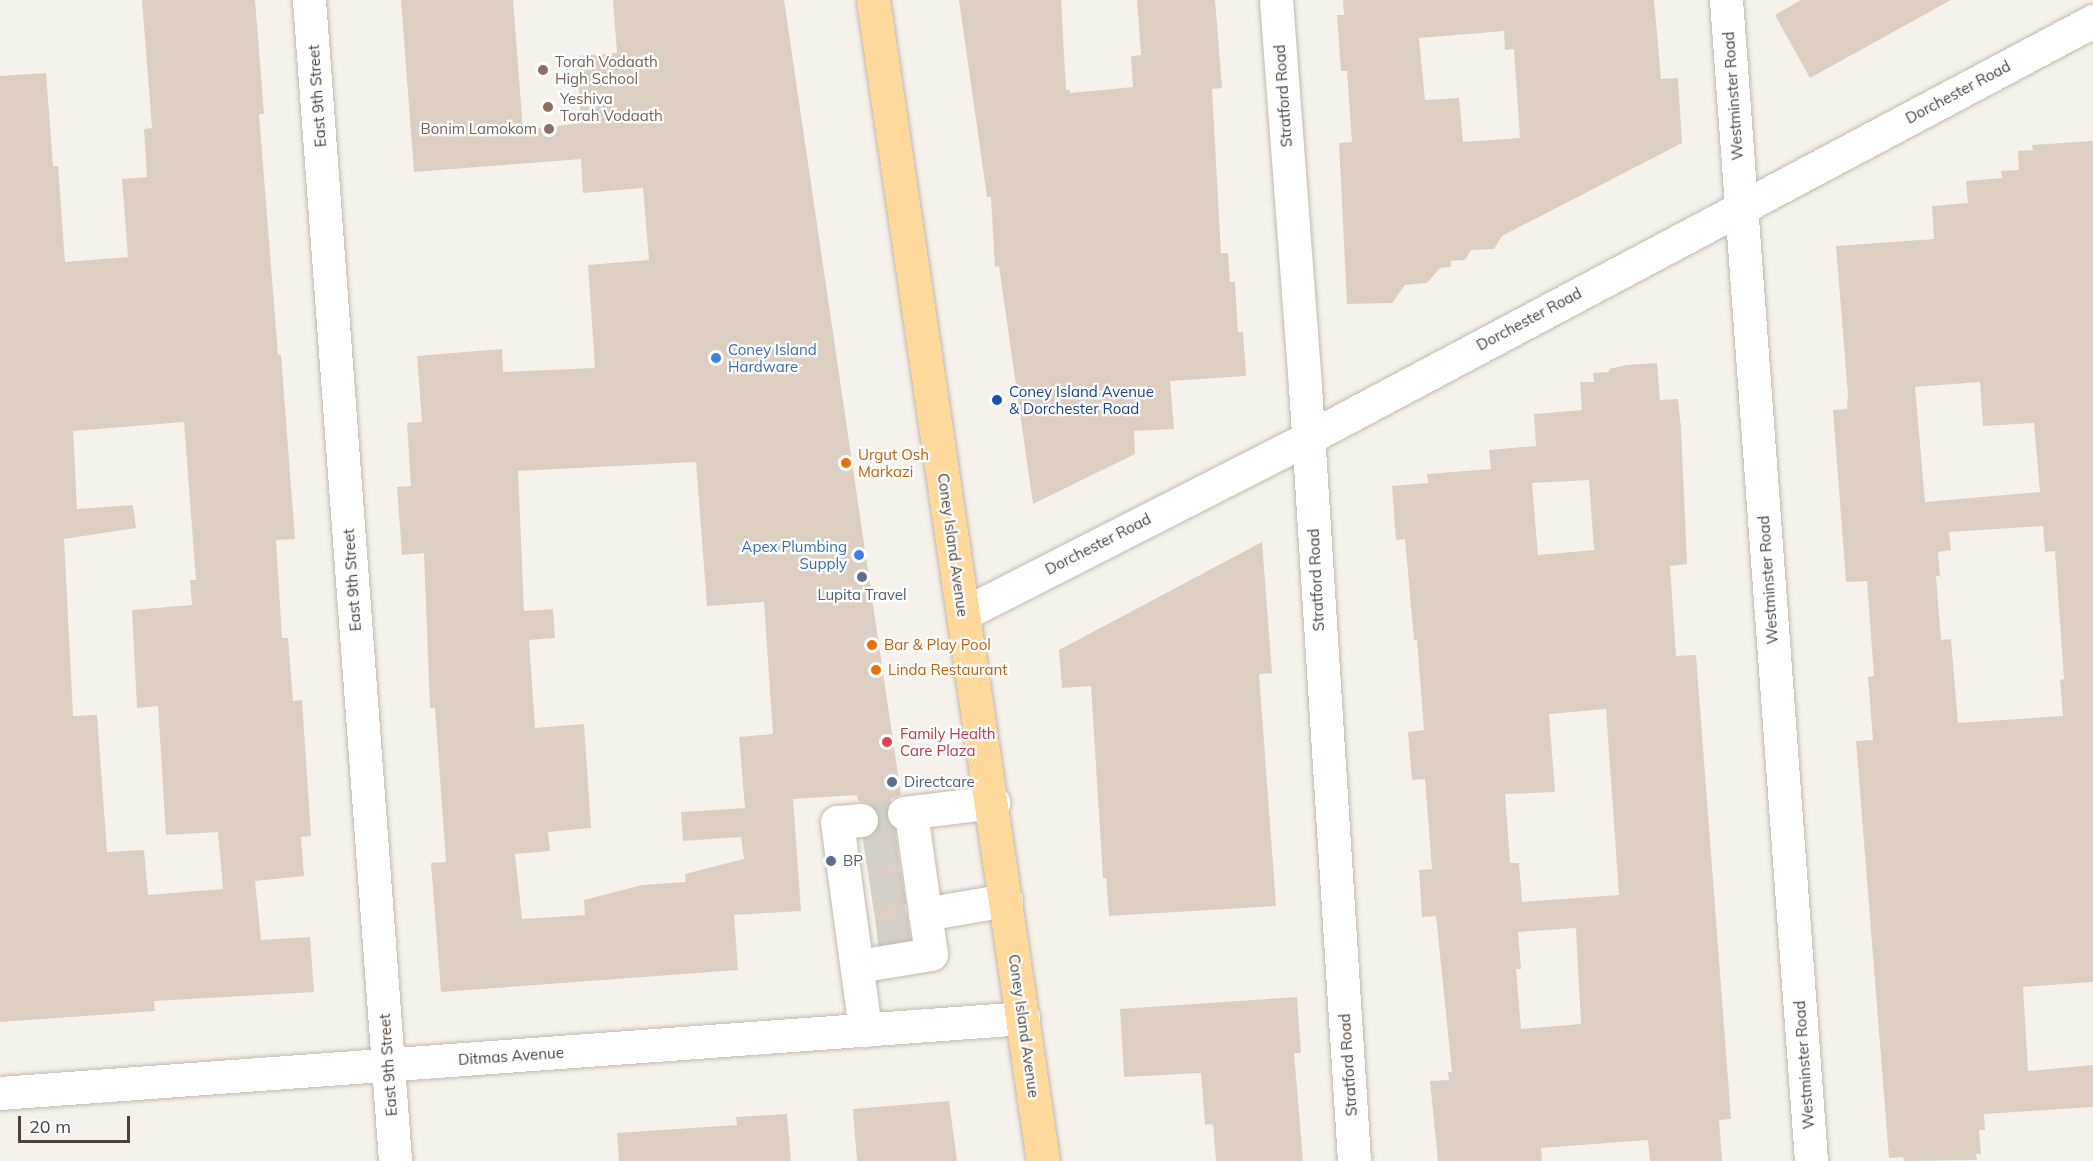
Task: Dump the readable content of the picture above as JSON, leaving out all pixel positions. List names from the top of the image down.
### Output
{
  "streets": {
    "main road": ["Coney Island Avenue"],
    "street": [
      "Dorchester Road",
      "East 9th Street",
      "Stratford Road",
      "Westminster Road",
      "Ditmas Avenue"
    ]
  },
  "crossings": [
    ["Dorchester Road", "Stratford Road"],
    ["Dorchester Road", "Westminster Road"],
    ["Dorchester Road", "Coney Island Avenue"],
    ["East 9th Street", "Ditmas Avenue"],
    ["Coney Island Avenue", "Ditmas Avenue"]
  ],
  "places": [
    "Torah Vodaath High School",
    "Yeshiva Torah Vodaath",
    "Bonim Lamokom",
    "Coney Island Hardware",
    "Coney Island Avenue & Dorchester Road",
    "Urgut Osh Markazi",
    "Apex Plumbing Supply",
    "Lupita Travel",
    "Bar & Play Pool",
    "Linda Restaurant",
    "Family Health Care Plaza",
    "Directcare",
    "BP"
  ],
  "scale_bar": "20 m"
}
